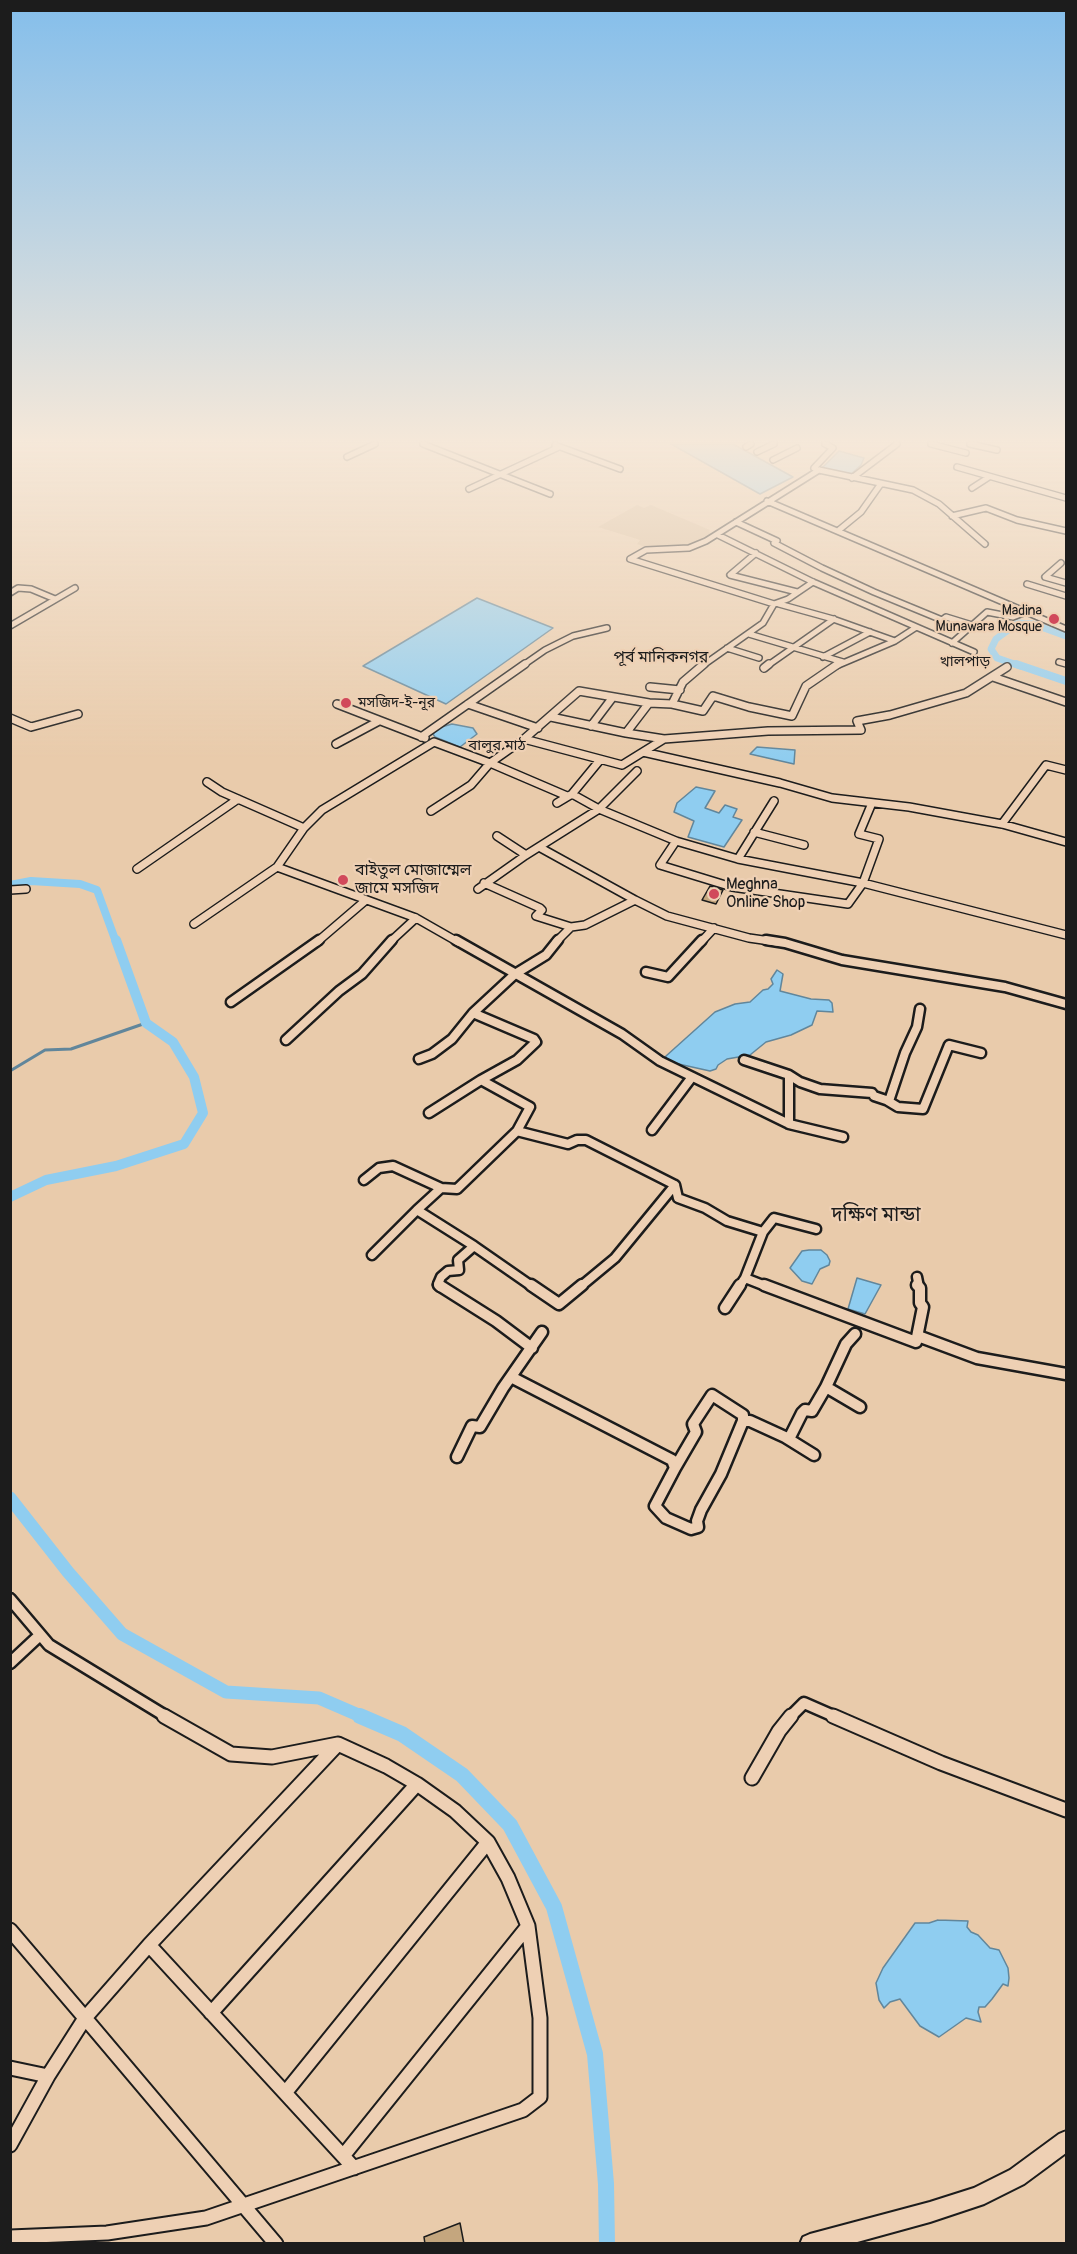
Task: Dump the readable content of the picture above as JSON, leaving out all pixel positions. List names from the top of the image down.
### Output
{
  "districts": [
    "পূর্ব মানিকনগর",
    "খালপাড়",
    "বালুর মাঠ",
    "দক্ষিণ মান্ডা"
  ],
  "places": [
    "Madina Munawara Mosque",
    "মসজিদ-ই-নূর",
    "বাইতুল মোজাম্মেল জামে মসজিদ",
    "Meghna Online Shop"
  ]
}
